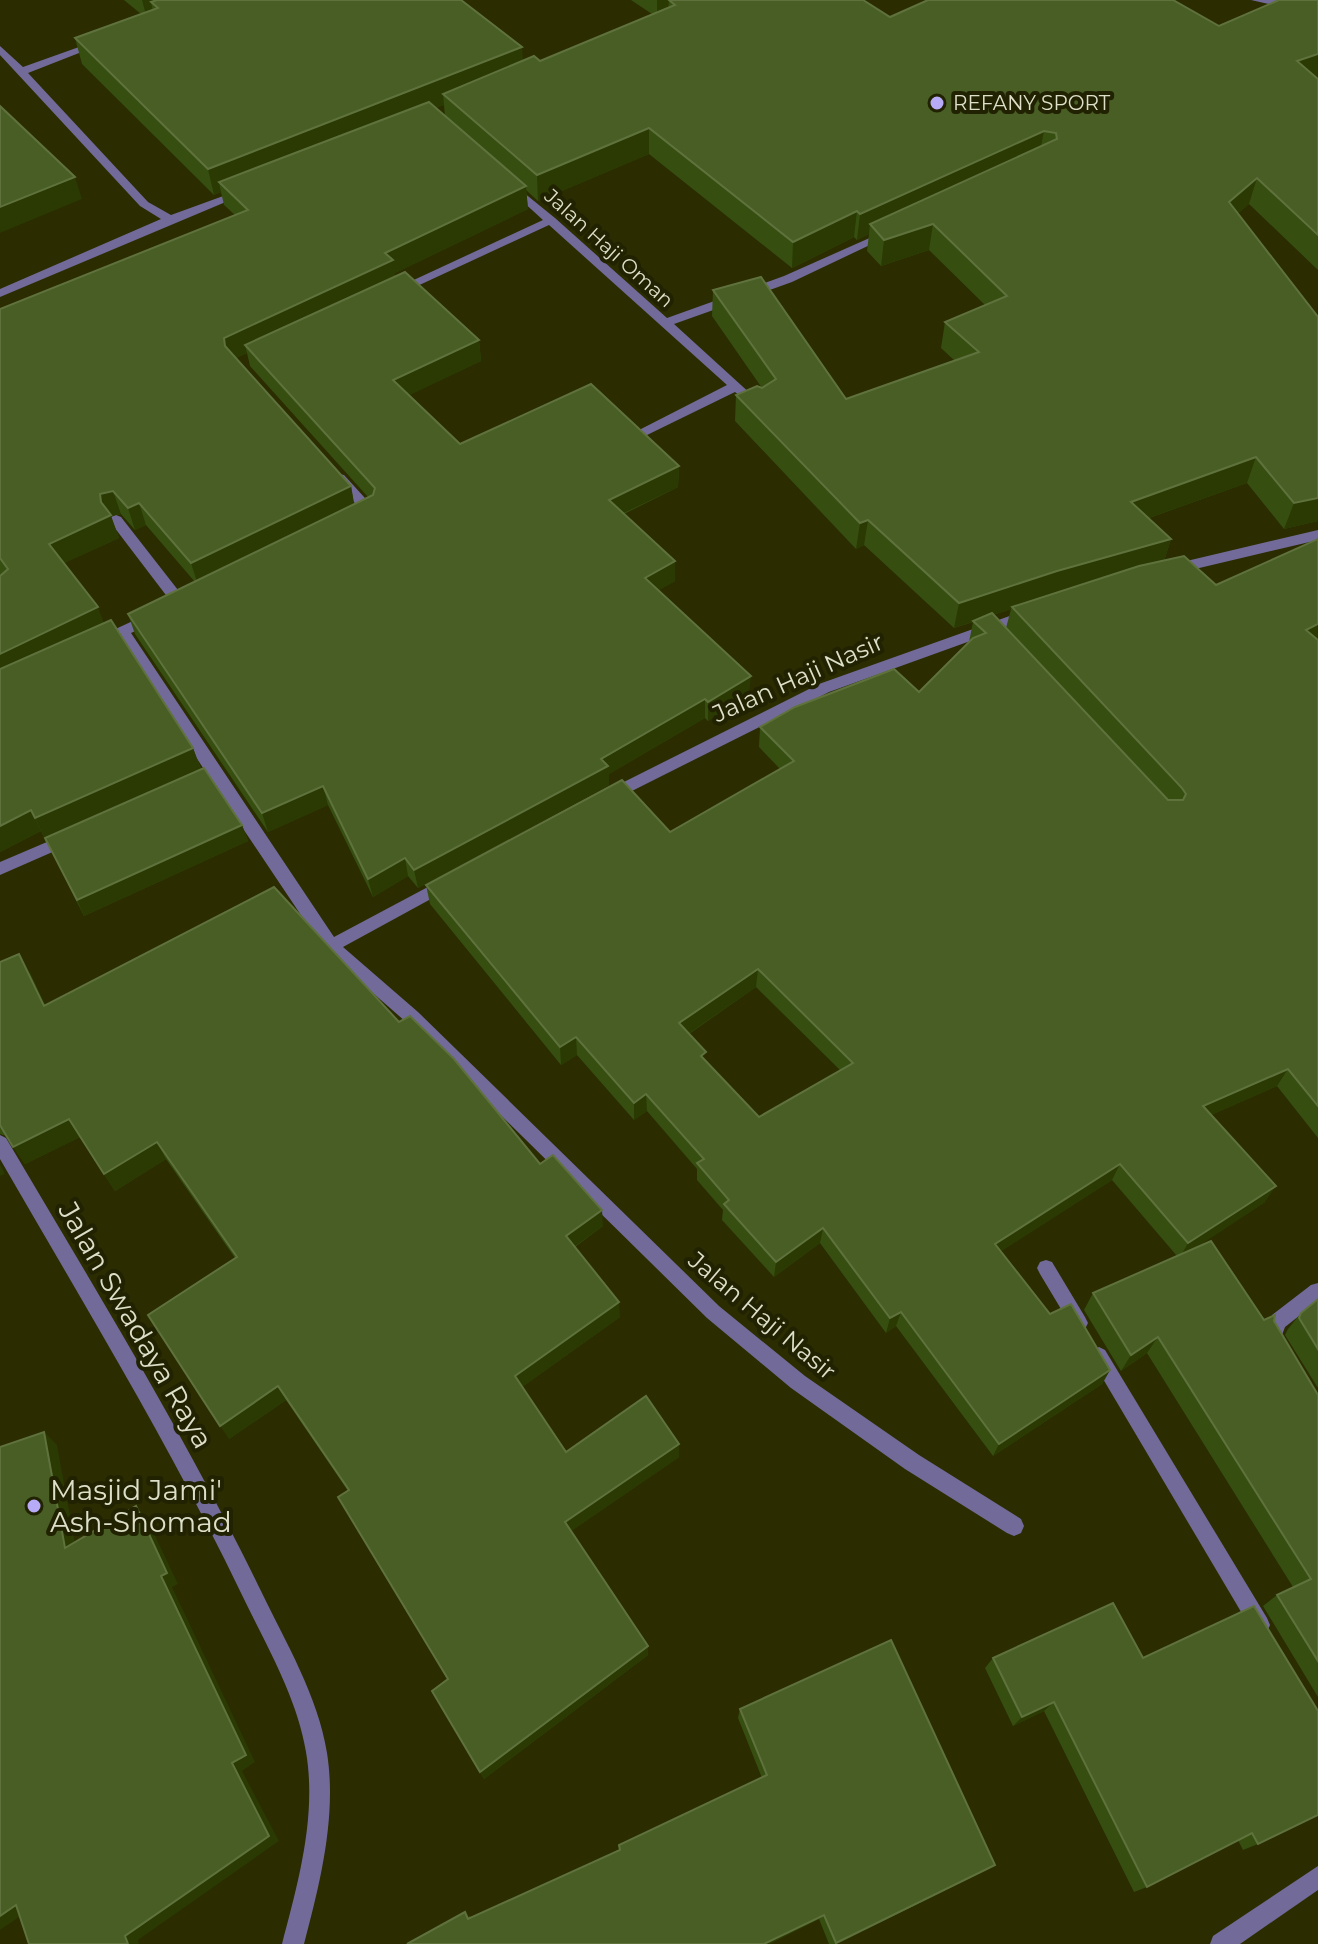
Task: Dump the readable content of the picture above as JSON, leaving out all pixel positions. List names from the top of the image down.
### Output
{
  "streets": {
    "street": ["Jalan Haji Oman", "Jalan Haji Nasir", "Jalan Swadaya Raya"]
  },
  "places": ["REFANY SPORT", "Masjid Jami' Ash-Shomad"]
}
